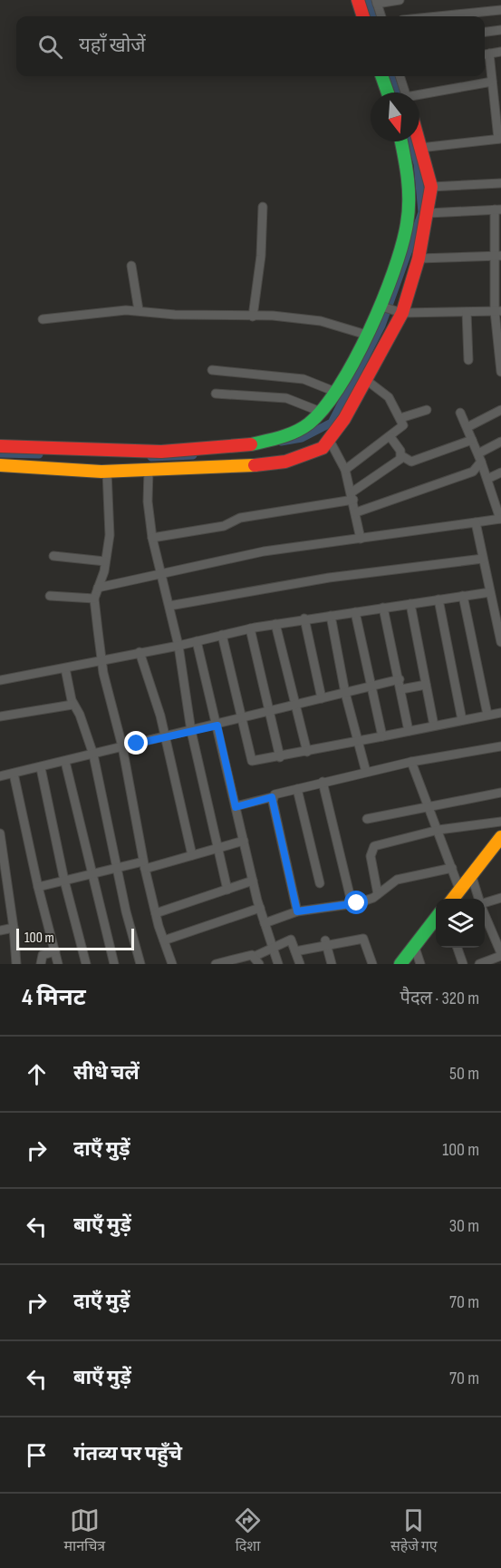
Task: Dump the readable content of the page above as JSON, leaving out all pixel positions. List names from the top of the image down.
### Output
{
  "scale_bar": "100 m",
  "north": "bottom",
  "page": {
    "search": "यहाँ खोजें",
    "scale": "100 m",
    "heading": ["4 मिनट", "पैदल · 320 m"],
    "list": [
      ["सीधे चलें", "50 m"],
      ["दाएँ मुड़ें", "100 m"],
      ["बाएँ मुड़ें", "30 m"],
      ["दाएँ मुड़ें", "70 m"],
      ["बाएँ मुड़ें", "70 m"],
      "गंतव्य पर पहुँचे"
    ],
    "nav": ["मानचित्र", "दिशा", "सहेजे गए"]
  }
}
